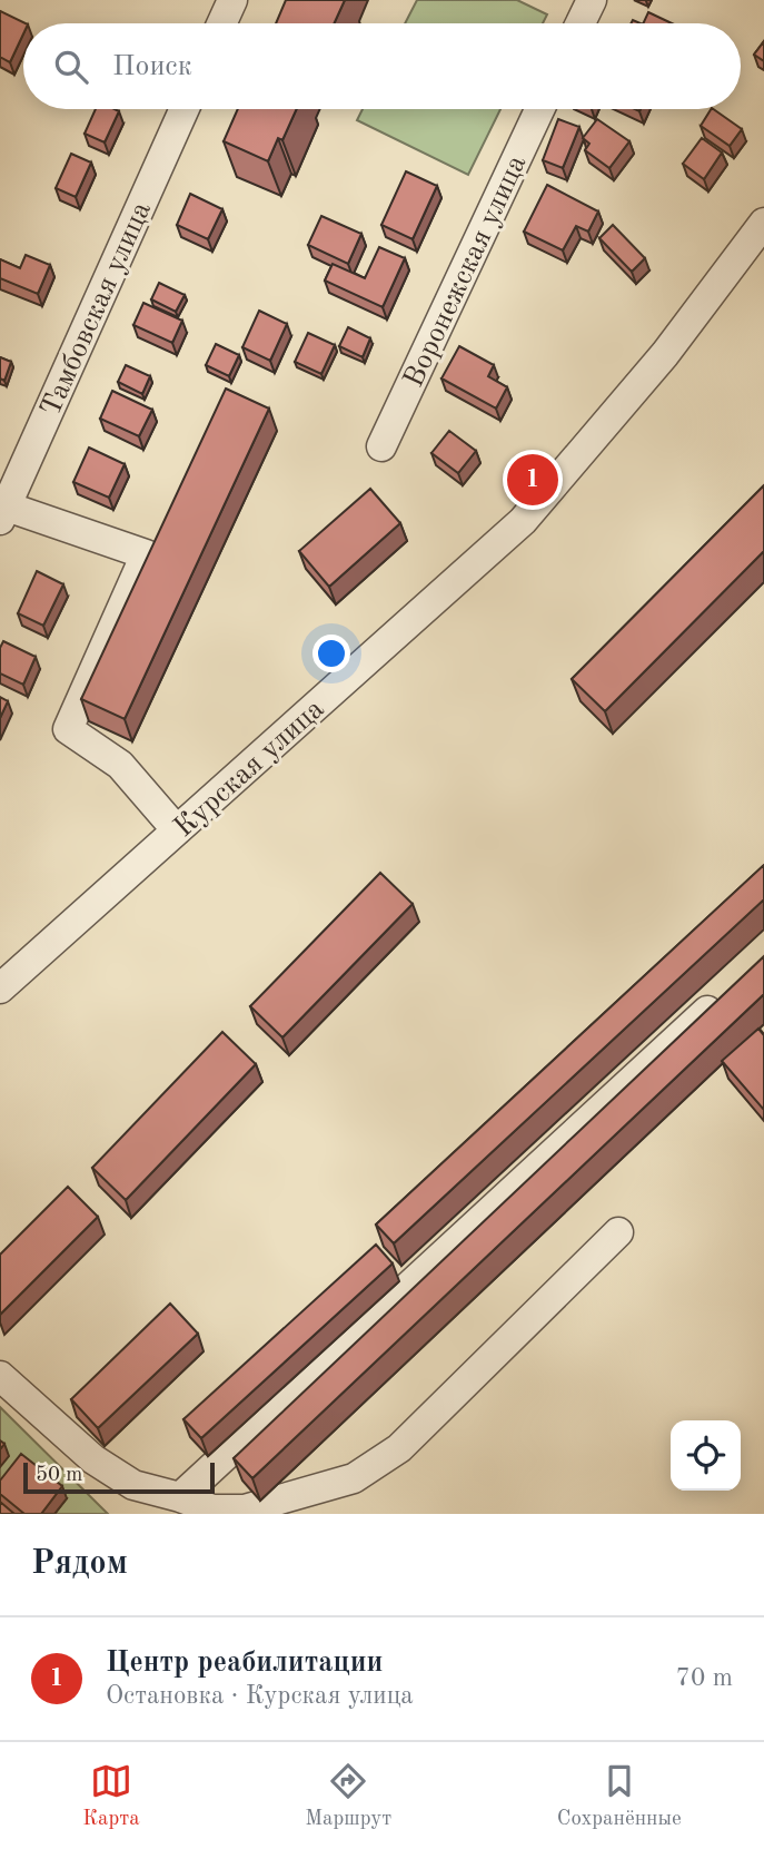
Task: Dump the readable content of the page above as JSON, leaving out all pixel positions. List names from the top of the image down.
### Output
{
  "streets": {
    "street": ["Воронежская улица", "Тамбовская улица", "Курская улица"]
  },
  "scale_bar": "50 m",
  "page": {
    "search": "Поиск",
    "pins": "1",
    "scale": "50 m",
    "heading": "Рядом",
    "list": [
      {
        "mark": "1",
        "name": "Центр реабилитации",
        "note": "Остановка · Курская улица",
        "value": "70 m"
      }
    ],
    "nav": ["Карта", "Маршрут", "Сохранённые"]
  }
}
